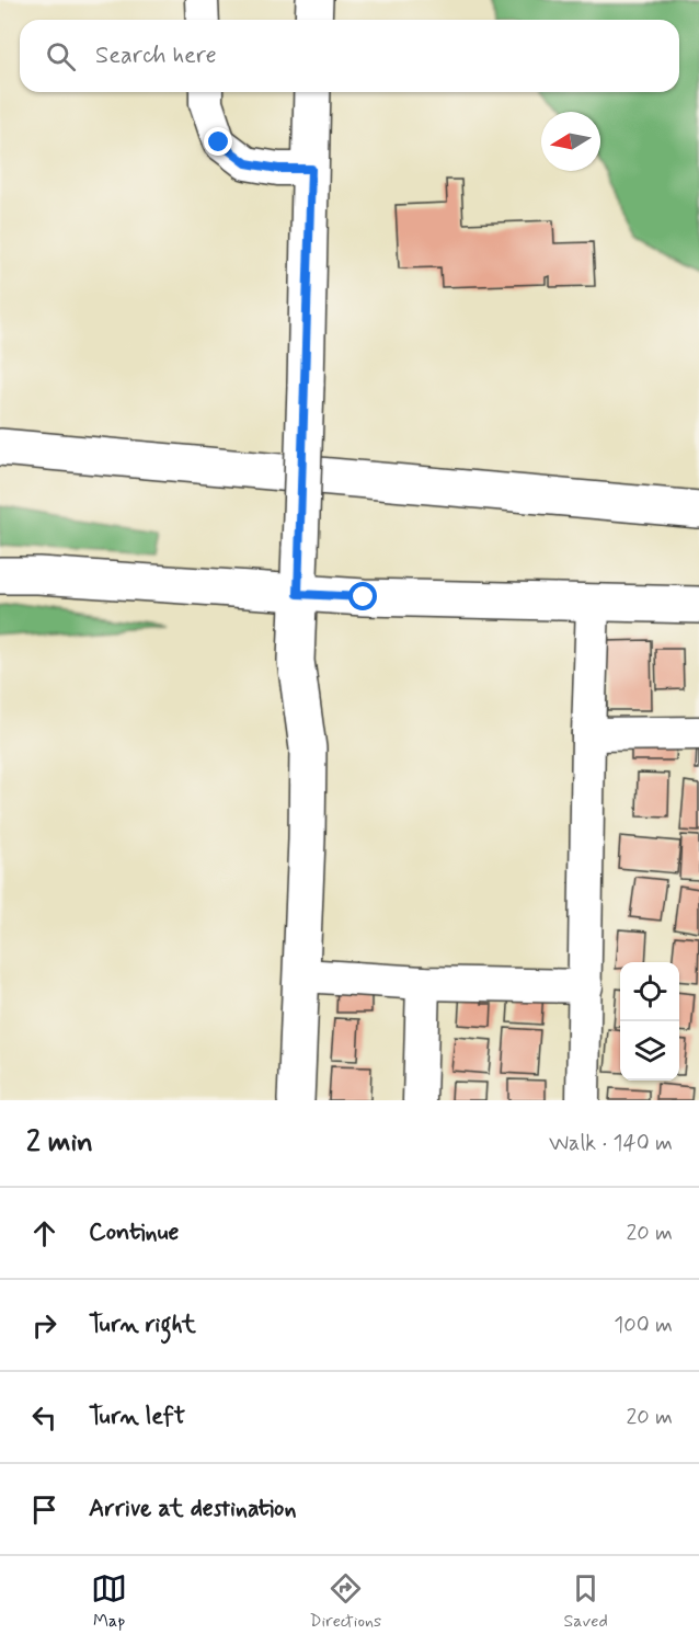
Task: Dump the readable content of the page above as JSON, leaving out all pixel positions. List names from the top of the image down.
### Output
{
  "north": "left",
  "page": {
    "search": "Search here",
    "heading": ["2 min", "Walk · 140 m"],
    "list": [
      ["Continue", "20 m"],
      ["Turn right", "100 m"],
      ["Turn left", "20 m"],
      "Arrive at destination"
    ],
    "nav": ["Map", "Directions", "Saved"]
  }
}
